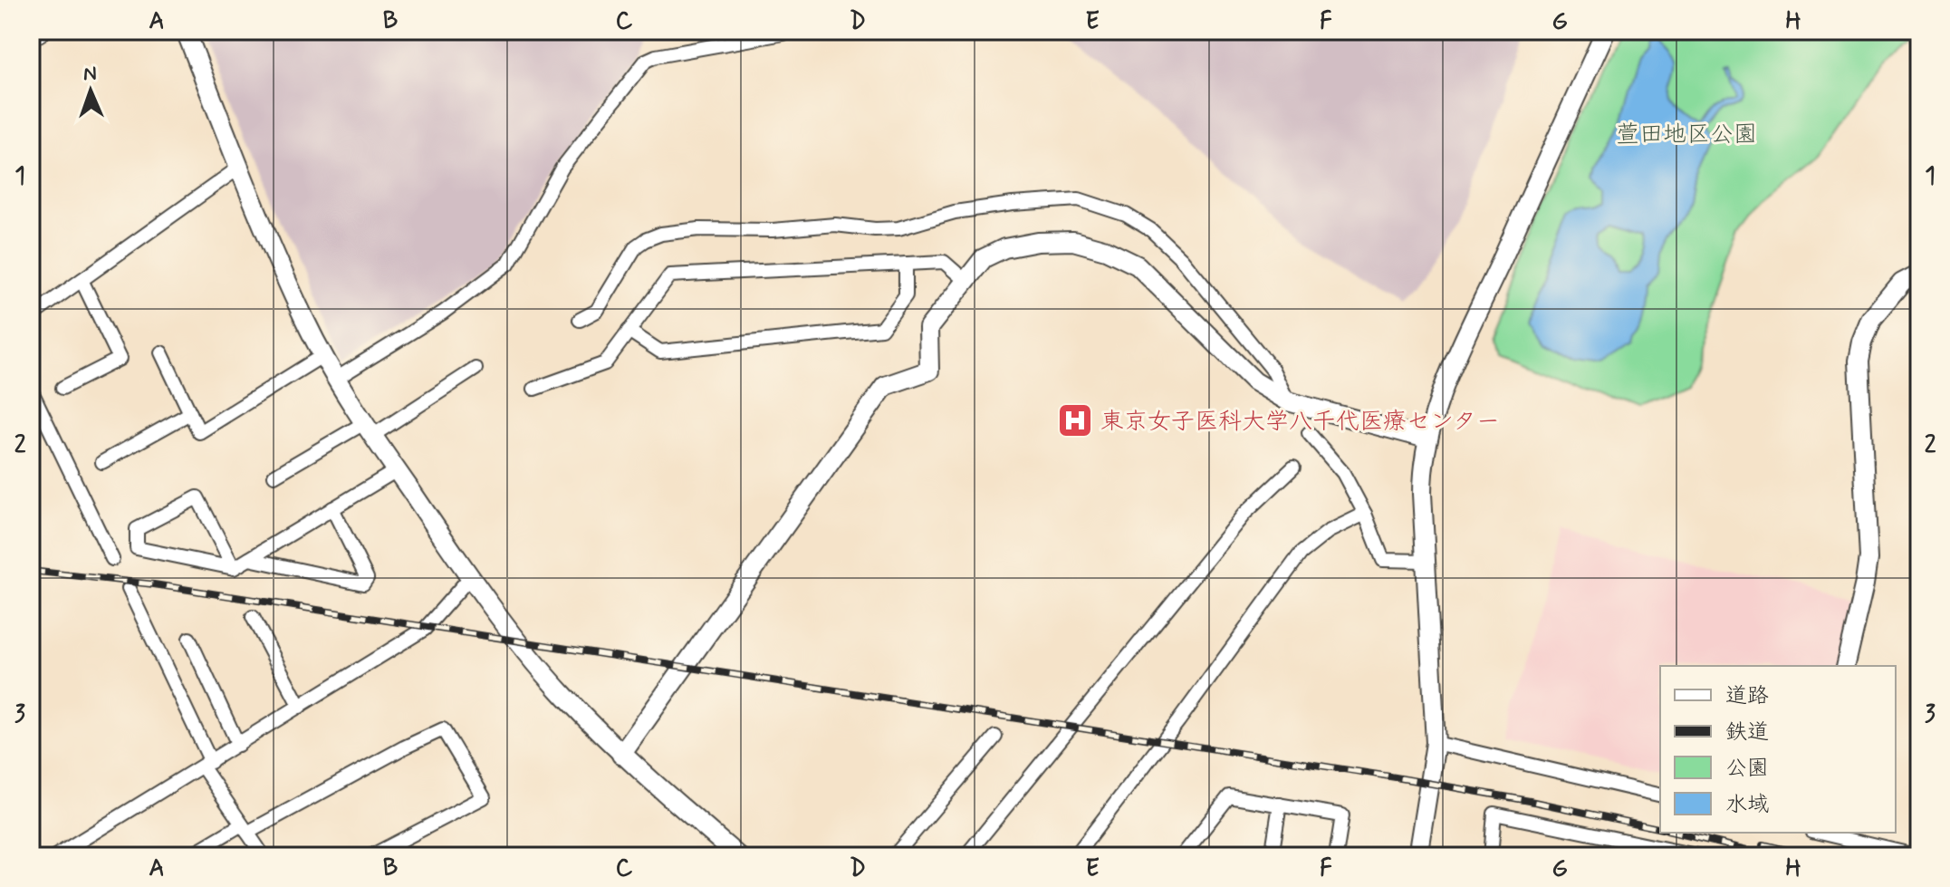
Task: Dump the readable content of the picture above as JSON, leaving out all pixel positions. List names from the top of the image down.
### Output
{
  "parks": ["萱田地区公園"],
  "places": {
    "hospital": ["東京女子医科大学八千代医療センター"]
  },
  "legend": [
    "道路",
    "鉄道",
    "公園",
    "水域"
  ],
  "north": "top",
  "grid": {
    "columns": [
      "A",
      "B",
      "C",
      "D",
      "E",
      "F",
      "G",
      "H"
    ],
    "rows": ["1", "2", "3"]
  }
}
